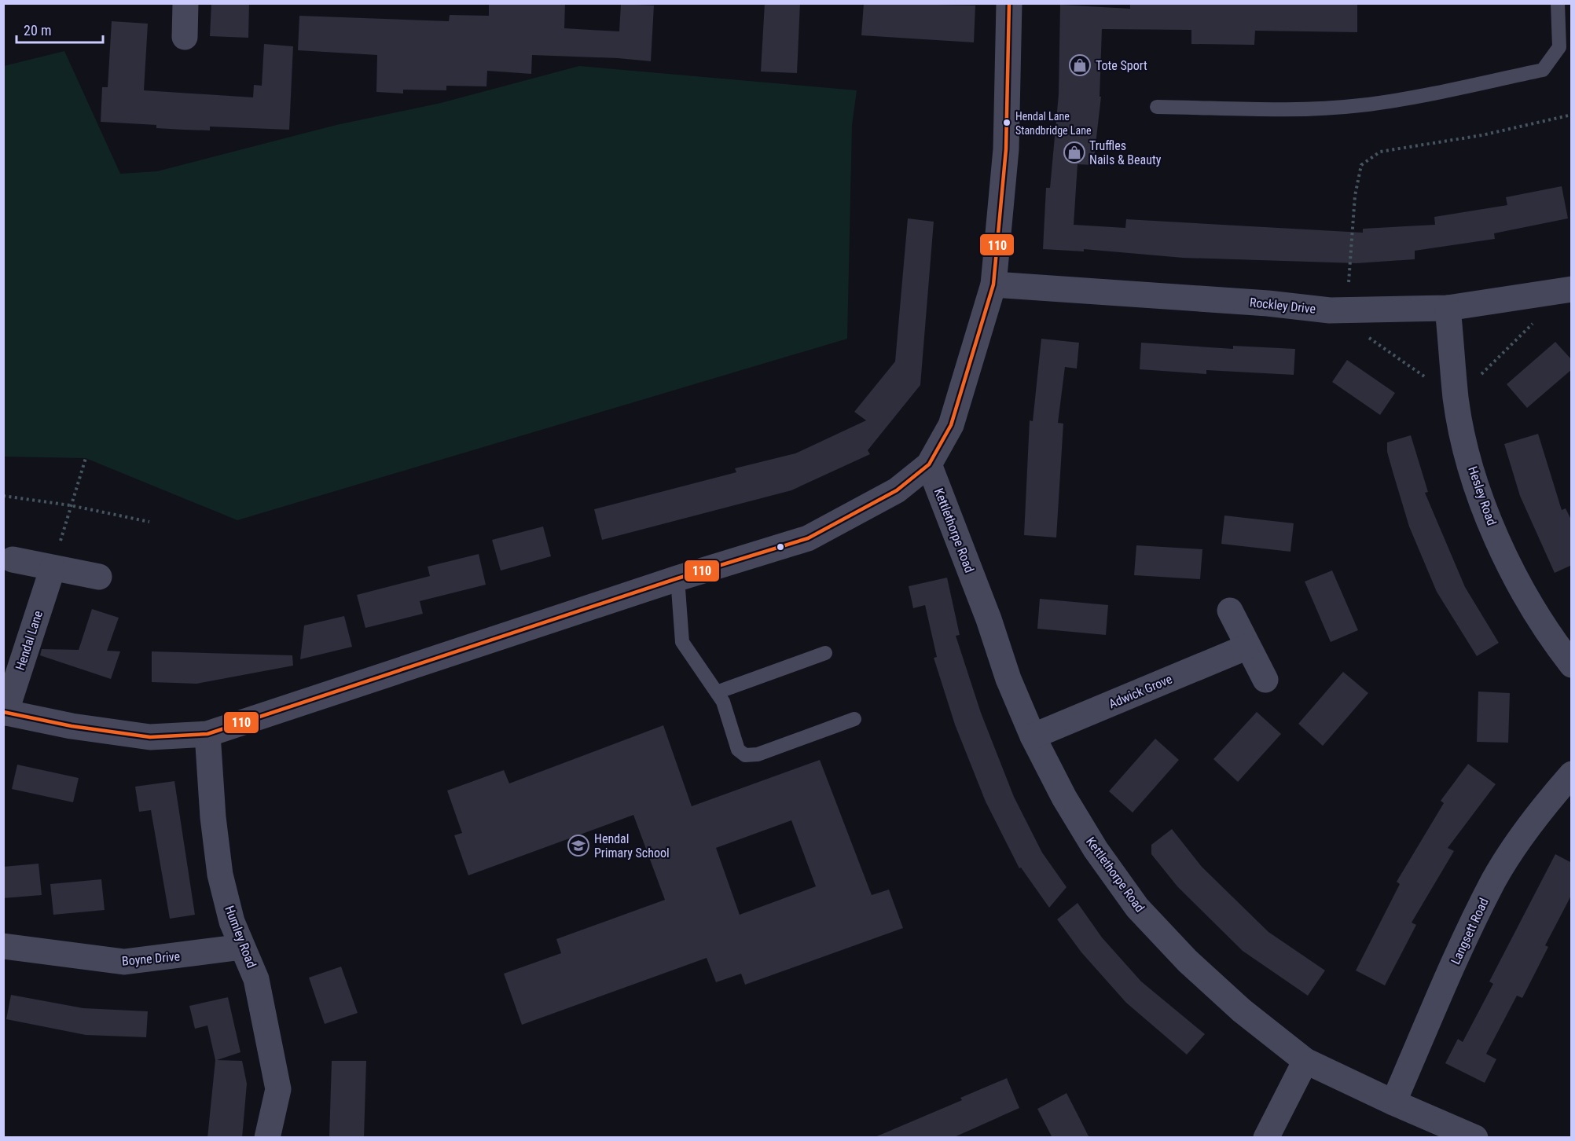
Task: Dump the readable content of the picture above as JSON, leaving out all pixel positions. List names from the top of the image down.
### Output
{
  "streets": {
    "street": [
      "Rockley Drive",
      "Hesley Road",
      "Kettlethorpe Road",
      "Hendal Lane",
      "Adwick Grove",
      "Langsett Road",
      "Humley Road",
      "Boyne Drive"
    ]
  },
  "crossings": [
    ["Rockley Drive", "Hesley Road"],
    ["Rockley Drive", "Hendal Lane"],
    ["Kettlethorpe Road", "Hendal Lane"],
    ["Kettlethorpe Road", "Adwick Grove"],
    ["Kettlethorpe Road", "Langsett Road"],
    ["Hendal Lane", "Humley Road"],
    ["Humley Road", "Boyne Drive"]
  ],
  "places": {
    "shop": ["Tote Sport", "Truffles Nails & Beauty"],
    "other": ["Hendal Lane Standbridge Lane"],
    "school or university": ["Hendal Primary School"]
  },
  "lines": ["transit line 110"],
  "scale_bar": "20 m"
}
